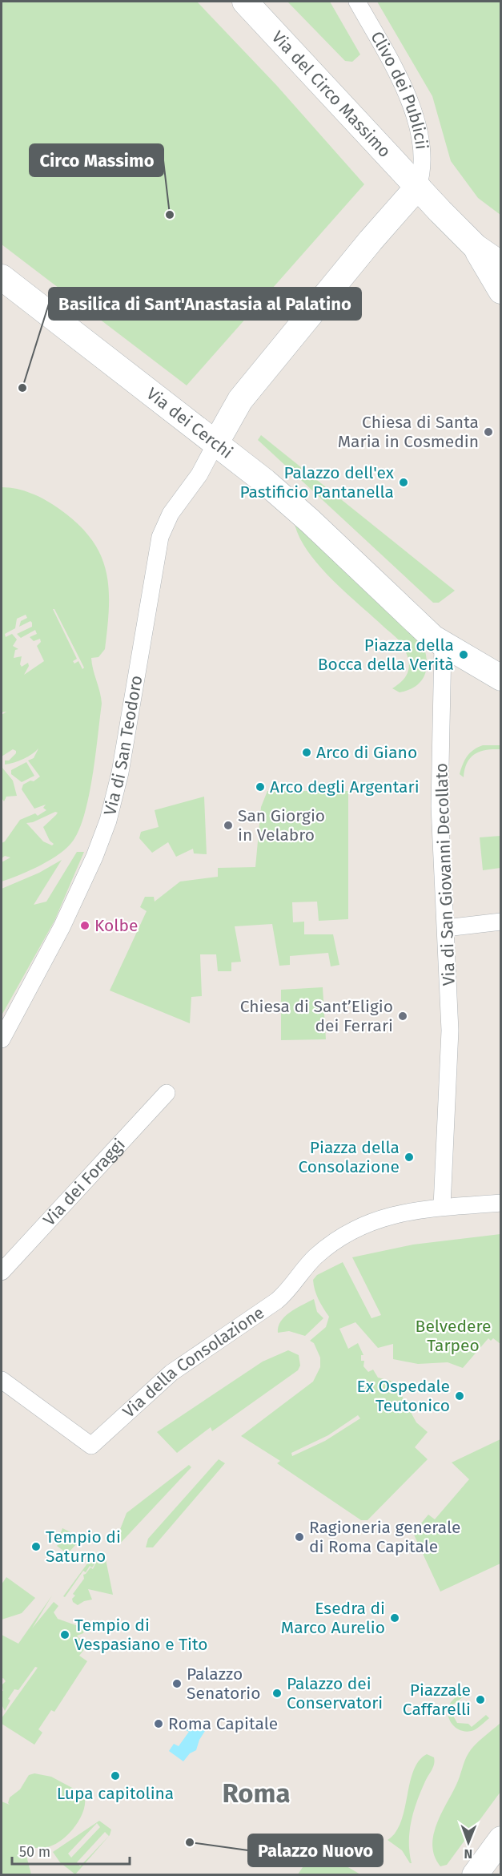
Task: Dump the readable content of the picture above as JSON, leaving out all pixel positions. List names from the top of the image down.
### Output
{
  "streets": {
    "main road": ["Via del Circo Massimo", "Via dei Cerchi"],
    "street": [
      "Clivo dei Publicii",
      "Via di San Teodoro",
      "Via di San Giovanni Decollato",
      "Via dei Foraggi",
      "Via della Consolazione"
    ]
  },
  "crossings": [
    ["Clivo dei Publicii", "Via del Circo Massimo"],
    ["Via dei Cerchi", "Via di San Teodoro"],
    ["Via dei Cerchi", "Via di San Giovanni Decollato"],
    ["Via di San Giovanni Decollato", "Via della Consolazione"]
  ],
  "districts": ["Roma"],
  "parks": ["Belvedere Tarpeo"],
  "places": [
    "Circo Massimo",
    "Basilica di Sant'Anastasia al Palatino",
    "Chiesa di Santa Maria in Cosmedin",
    "Palazzo dell'ex Pastificio Pantanella",
    "Piazza della Bocca della Verità",
    "Arco di Giano",
    "Arco degli Argentari",
    "San Giorgio in Velabro",
    "Kolbe",
    "Chiesa di Sant’Eligio dei Ferrari",
    "Piazza della Consolazione",
    "Ex Ospedale Teutonico",
    "Ragioneria generale di Roma Capitale",
    "Tempio di Saturno",
    "Esedra di Marco Aurelio",
    "Tempio di Vespasiano e Tito",
    "Palazzo Senatorio",
    "Palazzo dei Conservatori",
    "Piazzale Caffarelli",
    "Roma Capitale",
    "Lupa capitolina",
    "Palazzo Nuovo"
  ],
  "scale_bar": "50 m",
  "north": "bottom"
}
